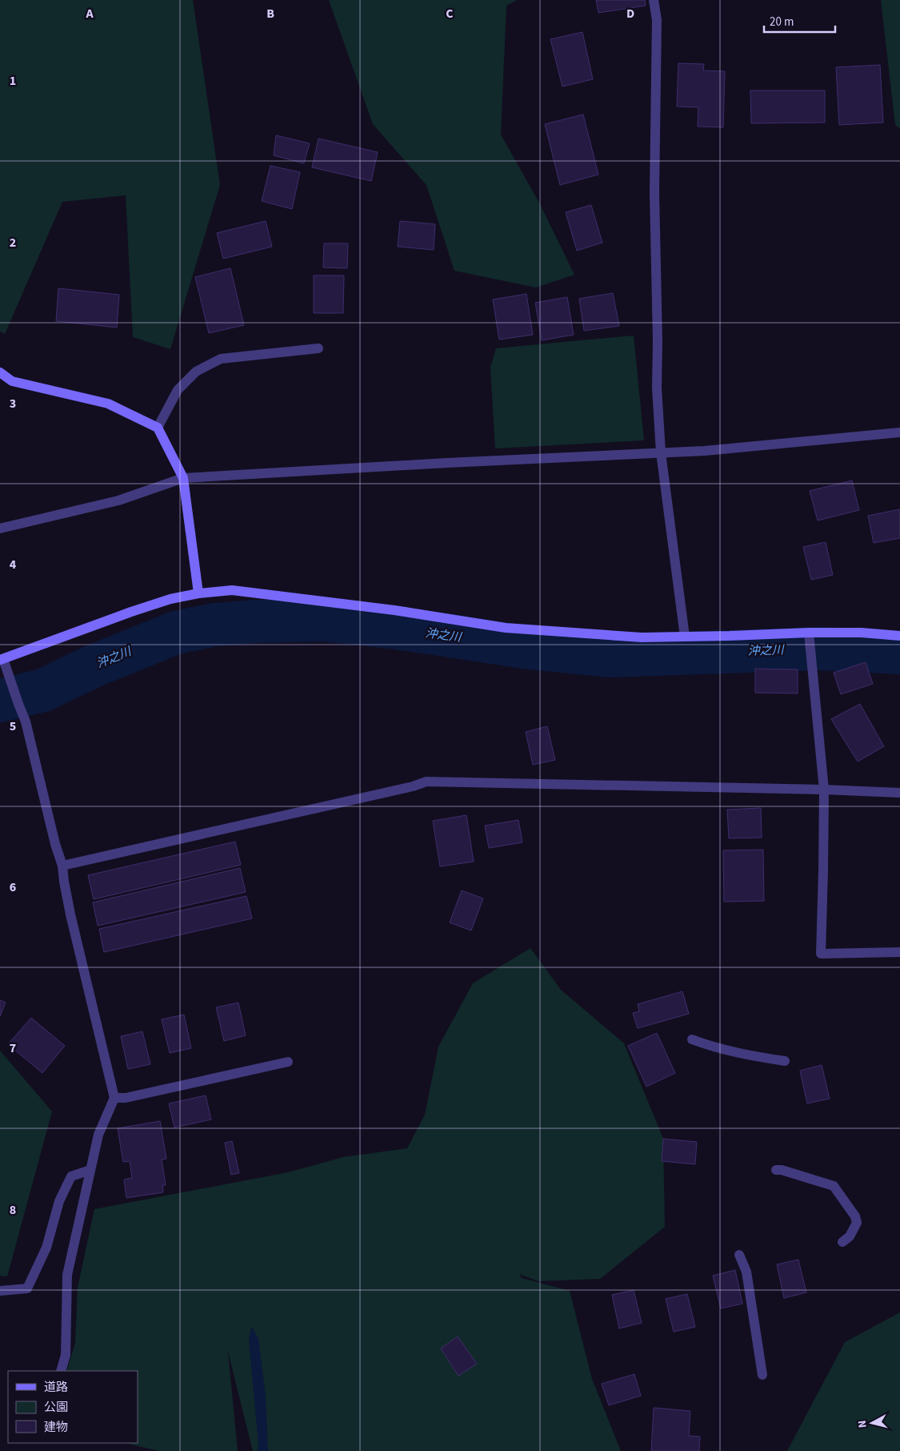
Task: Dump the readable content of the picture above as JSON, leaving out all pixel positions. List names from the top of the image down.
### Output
{
  "water": ["沖之川"],
  "legend": ["道路", "公園", "建物"],
  "scale_bar": "20 m",
  "north": "left",
  "grid": {
    "columns": [
      "A",
      "B",
      "C",
      "D"
    ],
    "rows": [
      "1",
      "2",
      "3",
      "4",
      "5",
      "6",
      "7",
      "8"
    ]
  }
}
